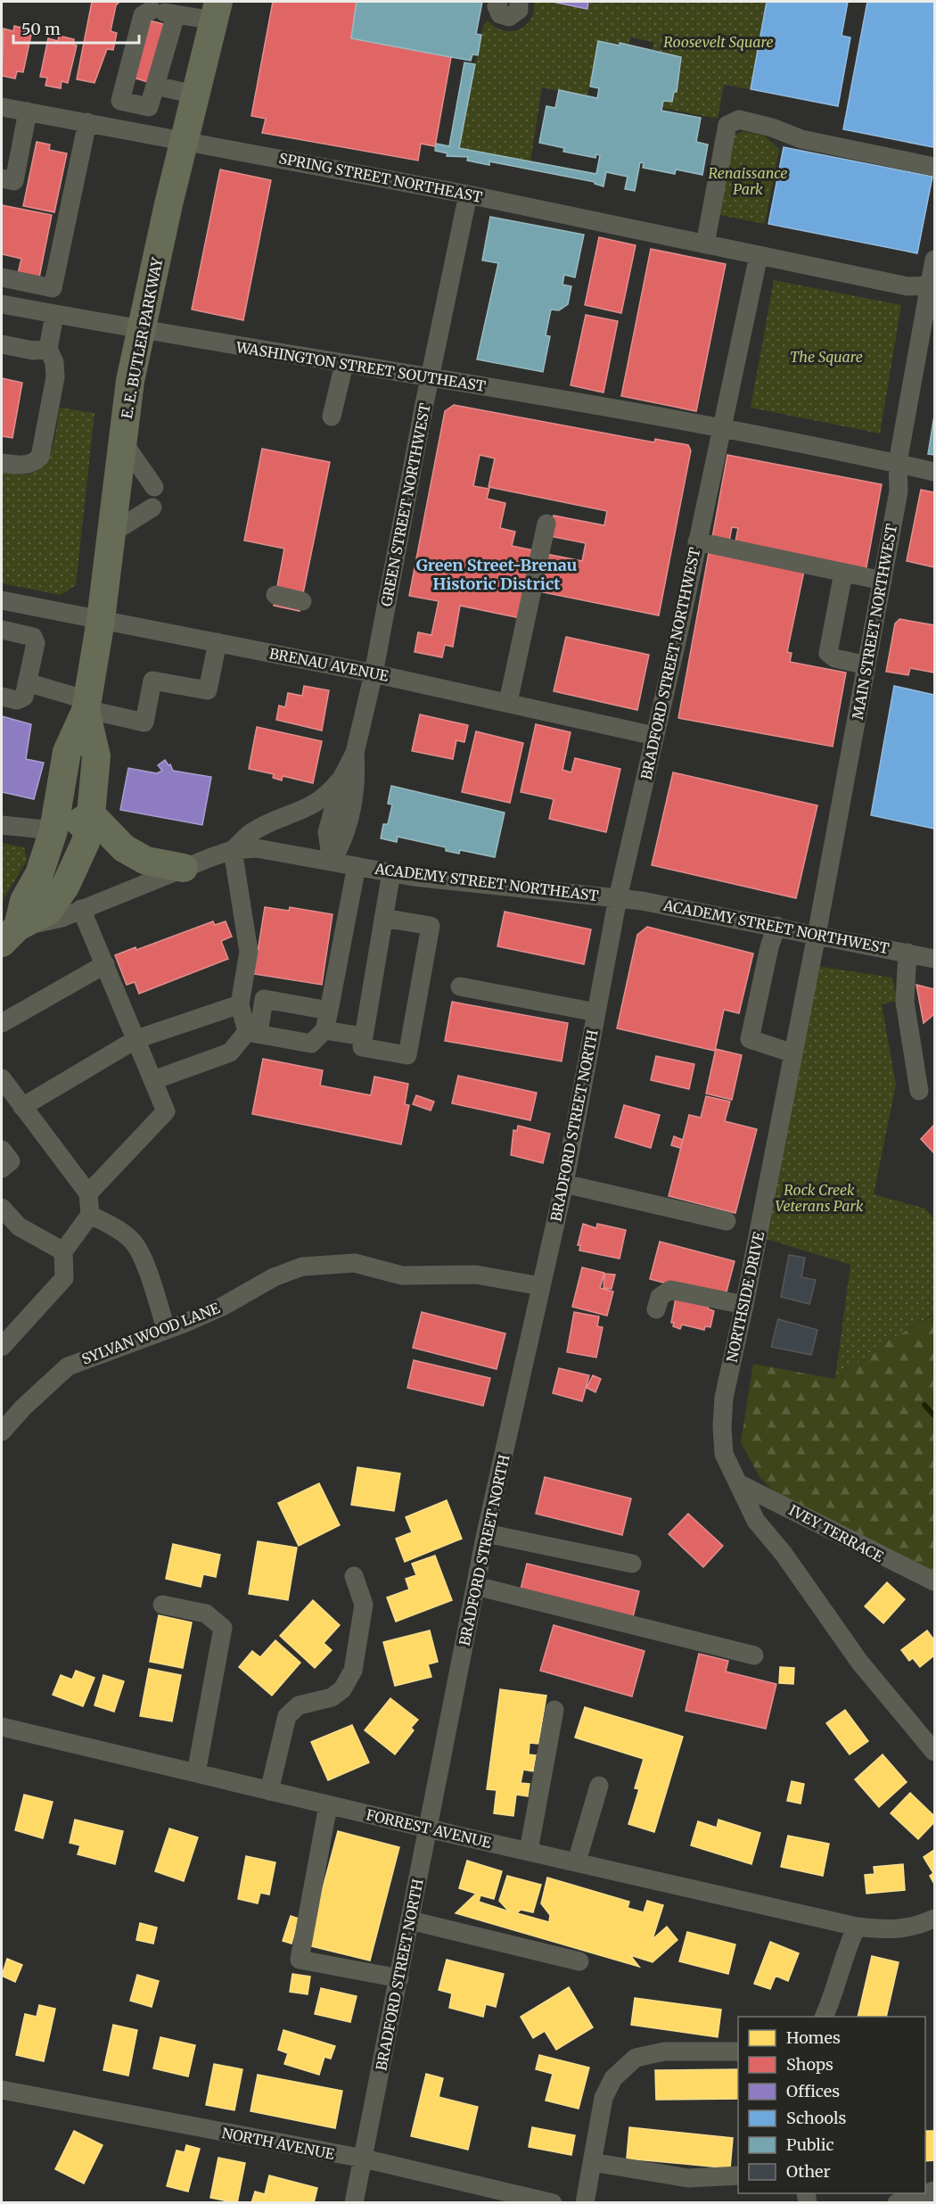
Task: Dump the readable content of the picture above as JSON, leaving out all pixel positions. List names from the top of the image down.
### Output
{
  "streets": {
    "highway": ["E. E. BUTLER PARKWAY"],
    "street": [
      "SPRING STREET NORTHEAST",
      "WASHINGTON STREET SOUTHEAST",
      "GREEN STREET NORTHWEST",
      "MAIN STREET NORTHWEST",
      "BRADFORD STREET NORTHWEST",
      "BRENAU AVENUE",
      "ACADEMY STREET NORTHEAST",
      "ACADEMY STREET NORTHWEST",
      "BRADFORD STREET NORTH",
      "NORTHSIDE DRIVE",
      "SYLVAN WOOD LANE",
      "IVEY TERRACE",
      "FORREST AVENUE",
      "NORTH AVENUE"
    ]
  },
  "crossings": [
    ["SPRING STREET NORTHEAST", "E. E. BUTLER PARKWAY"],
    ["SPRING STREET NORTHEAST", "GREEN STREET NORTHWEST"],
    ["SPRING STREET NORTHEAST", "MAIN STREET NORTHWEST"],
    ["SPRING STREET NORTHEAST", "BRADFORD STREET NORTHWEST"],
    ["E. E. BUTLER PARKWAY", "WASHINGTON STREET SOUTHEAST"],
    ["E. E. BUTLER PARKWAY", "BRENAU AVENUE"],
    ["E. E. BUTLER PARKWAY", "ACADEMY STREET NORTHEAST"],
    ["WASHINGTON STREET SOUTHEAST", "GREEN STREET NORTHWEST"],
    ["WASHINGTON STREET SOUTHEAST", "MAIN STREET NORTHWEST"],
    ["WASHINGTON STREET SOUTHEAST", "BRADFORD STREET NORTHWEST"],
    ["GREEN STREET NORTHWEST", "BRENAU AVENUE"],
    ["GREEN STREET NORTHWEST", "ACADEMY STREET NORTHEAST"],
    ["MAIN STREET NORTHWEST", "NORTHSIDE DRIVE"],
    ["BRADFORD STREET NORTHWEST", "BRENAU AVENUE"],
    ["BRADFORD STREET NORTHWEST", "ACADEMY STREET NORTHEAST"],
    ["BRADFORD STREET NORTHWEST", "ACADEMY STREET NORTHWEST"],
    ["BRADFORD STREET NORTHWEST", "BRADFORD STREET NORTH"],
    ["ACADEMY STREET NORTHEAST", "ACADEMY STREET NORTHWEST"],
    ["ACADEMY STREET NORTHEAST", "BRADFORD STREET NORTH"],
    ["ACADEMY STREET NORTHWEST", "BRADFORD STREET NORTH"],
    ["ACADEMY STREET NORTHWEST", "NORTHSIDE DRIVE"],
    ["BRADFORD STREET NORTH", "SYLVAN WOOD LANE"],
    ["BRADFORD STREET NORTH", "FORREST AVENUE"],
    ["BRADFORD STREET NORTH", "NORTH AVENUE"],
    ["NORTHSIDE DRIVE", "IVEY TERRACE"]
  ],
  "districts": ["Green Street-Brenau Historic District"],
  "parks": [
    "Roosevelt Square",
    "Renaissance Park",
    "The Square",
    "Rock Creek Veterans Park"
  ],
  "legend": [
    "Homes",
    "Shops",
    "Offices",
    "Schools",
    "Public",
    "Other"
  ],
  "scale_bar": "50 m"
}
